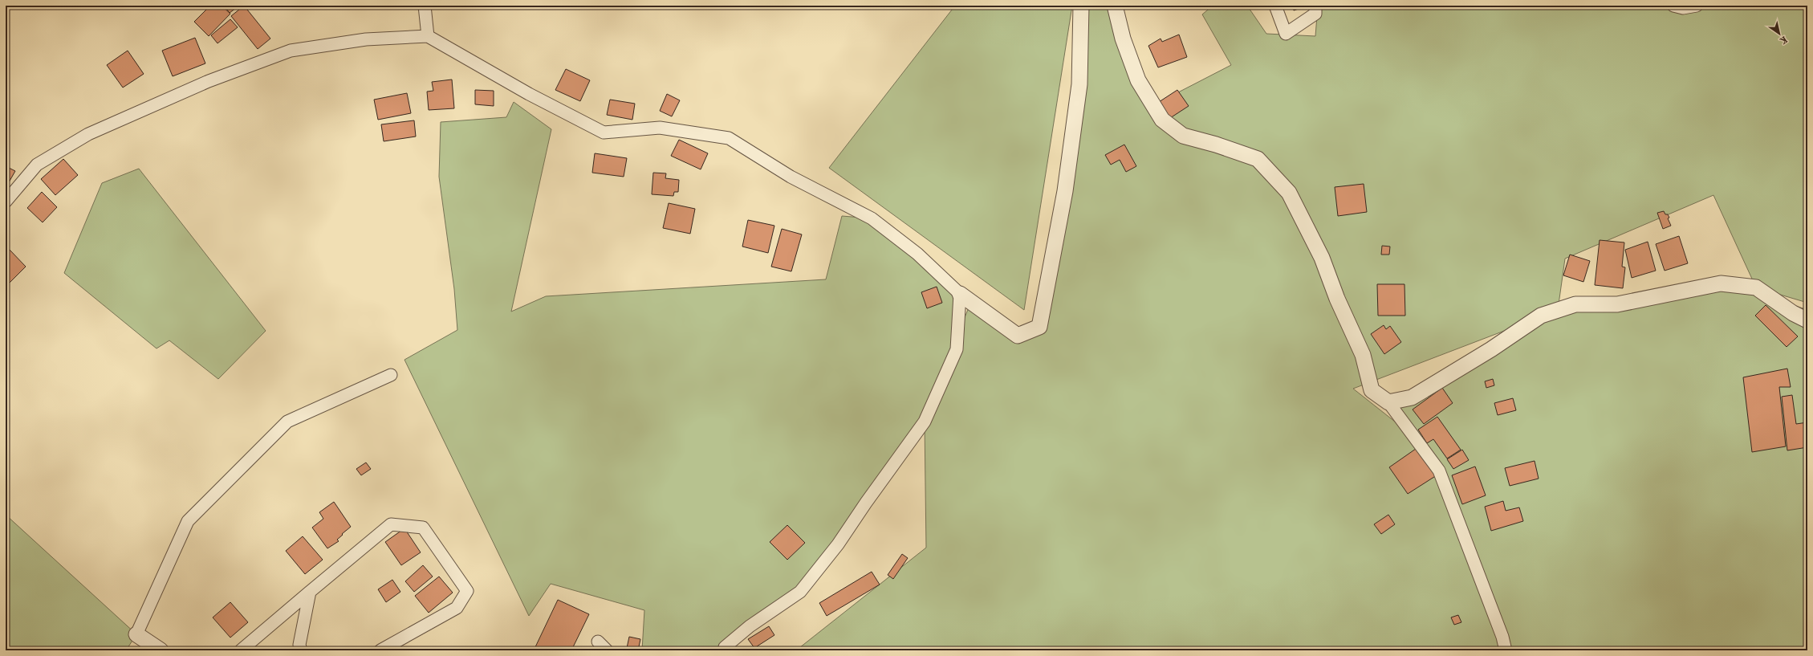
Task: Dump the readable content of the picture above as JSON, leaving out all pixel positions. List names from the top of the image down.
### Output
{
  "north": "bottom right"
}
